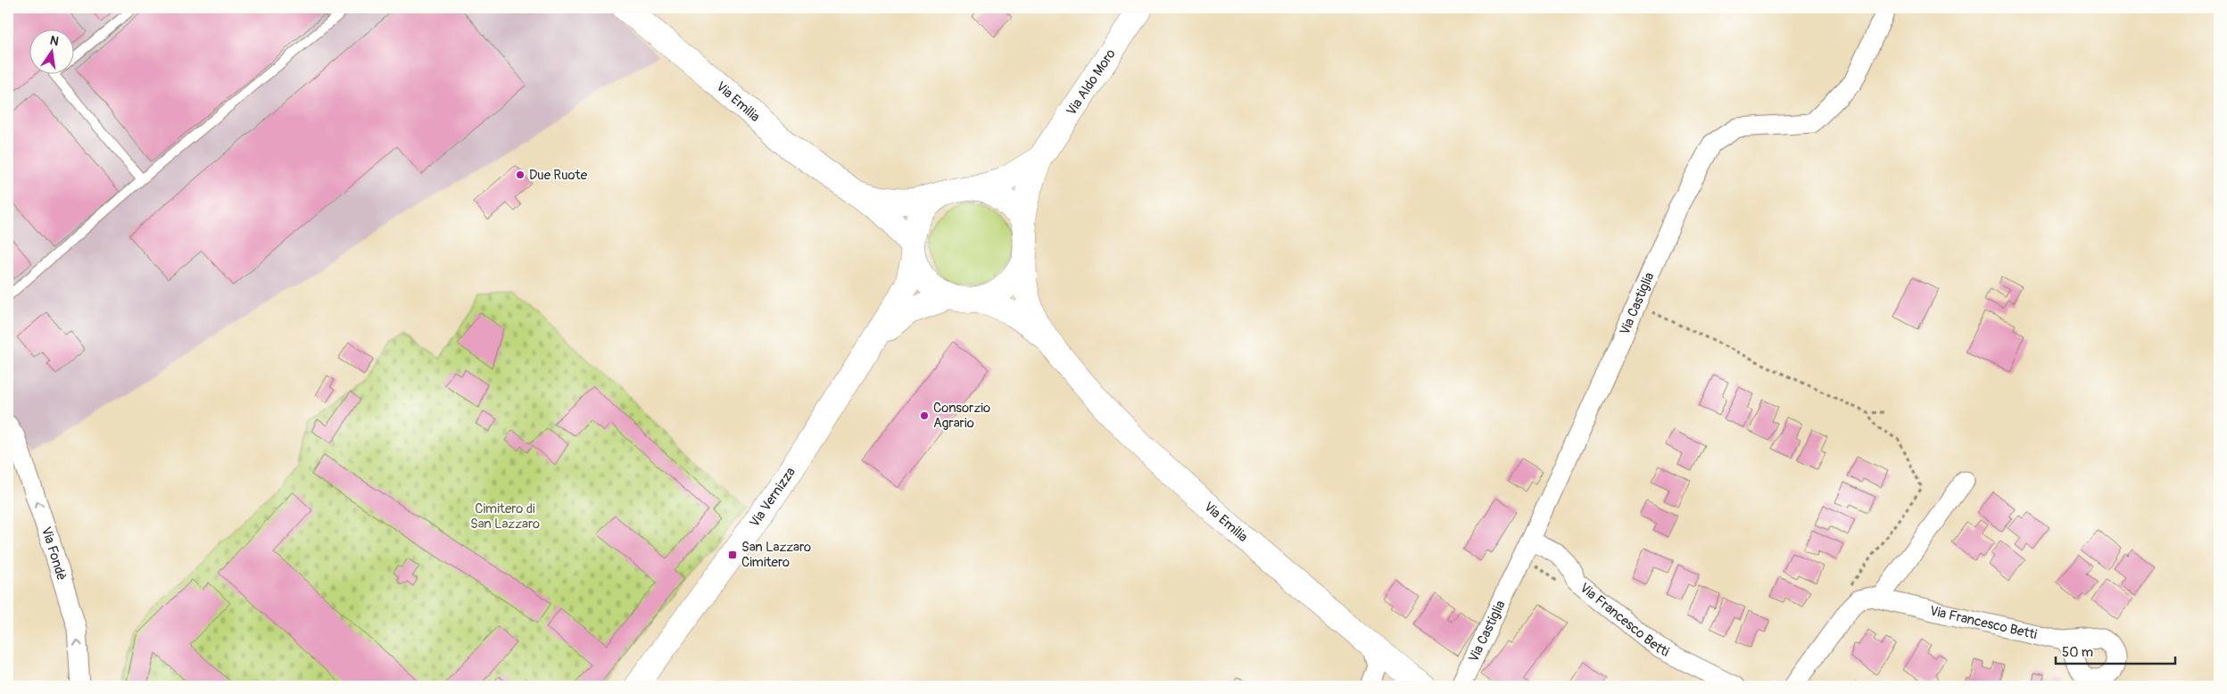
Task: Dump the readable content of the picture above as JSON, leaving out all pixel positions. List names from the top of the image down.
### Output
{
  "streets": {
    "main road": ["Via Aldo Moro", "Via Emilia", "Via Vernizza"],
    "street": ["Via Castiglia", "Via Fondè", "Via Francesco Betti"]
  },
  "crossings": [
    ["Via Aldo Moro", "Via Emilia"],
    ["Via Aldo Moro", "Via Vernizza"],
    ["Via Emilia", "Via Vernizza"],
    ["Via Castiglia", "Via Francesco Betti"]
  ],
  "one_way": ["Via Fondè"],
  "parks": ["Cimitero di San Lazzaro"],
  "places": {
    "other": ["Due Ruote", "Consorzio Agrario"],
    "transit": ["San Lazzaro Cimitero"]
  },
  "scale_bar": "50 m",
  "north": "top"
}
